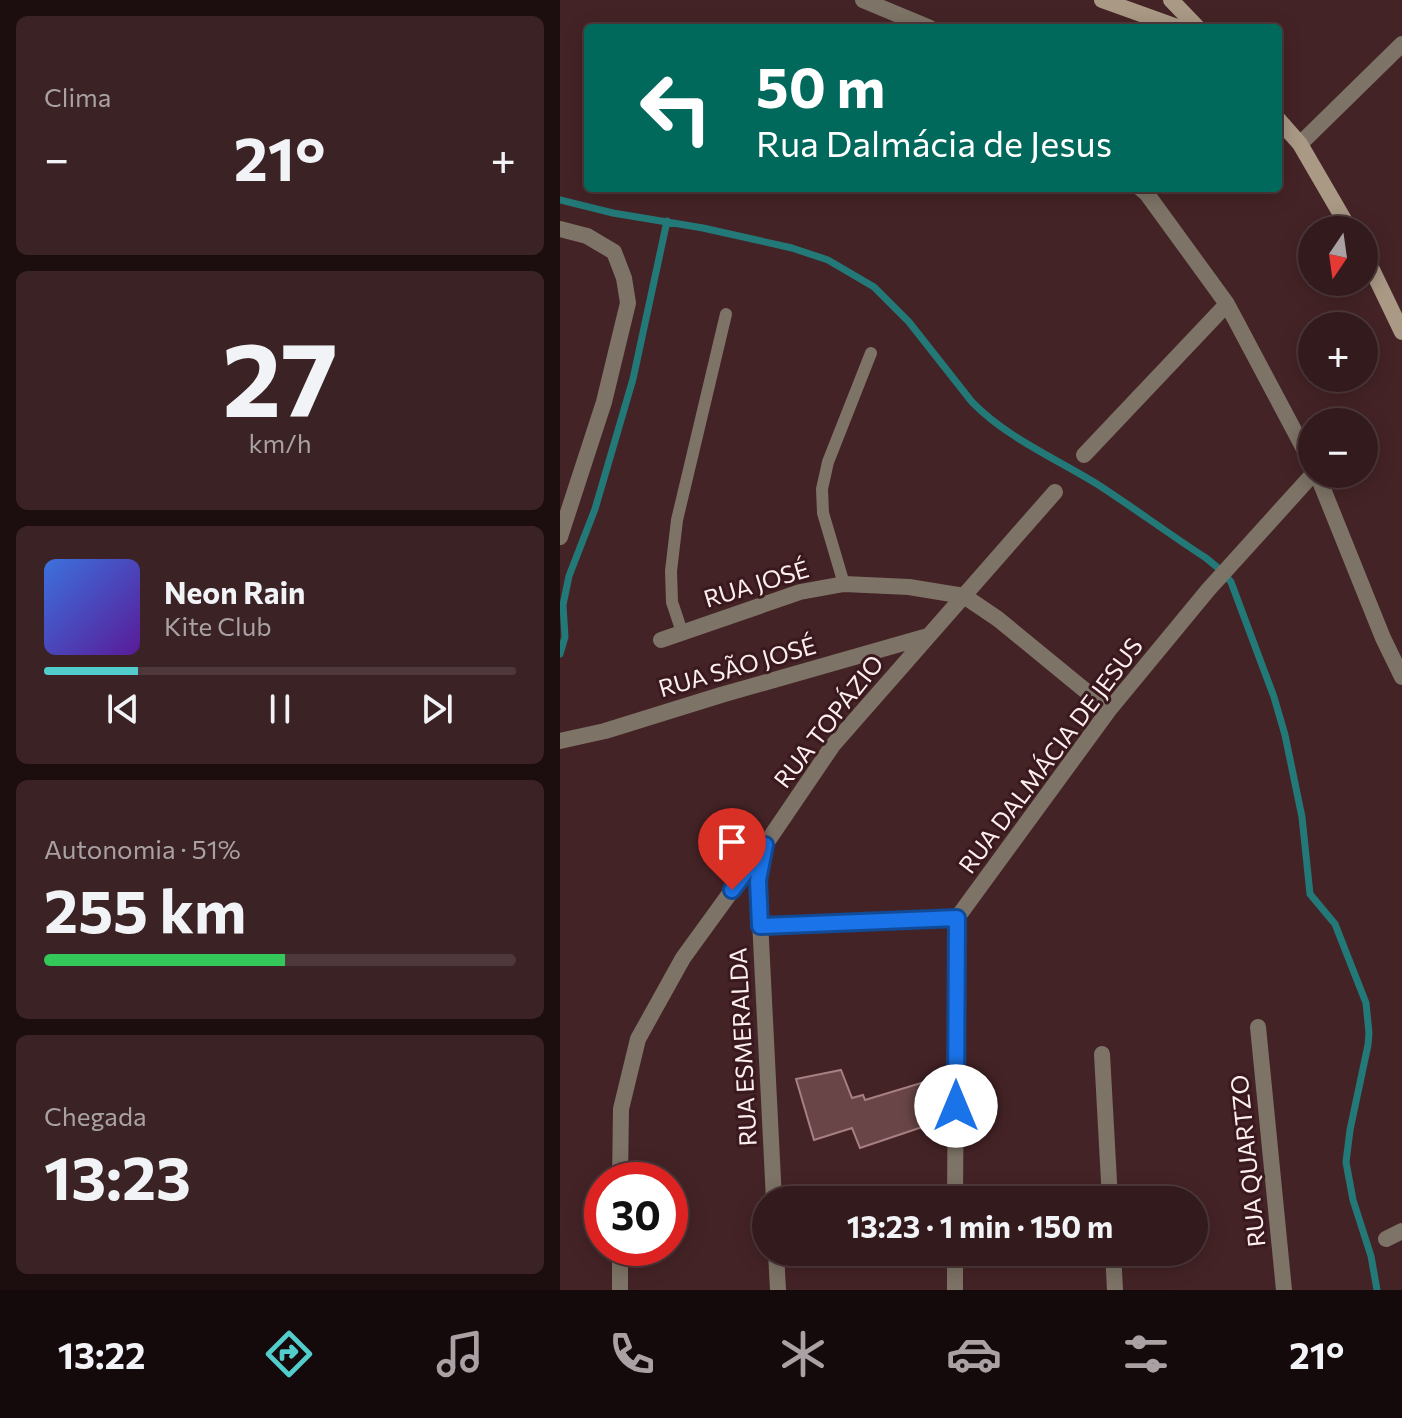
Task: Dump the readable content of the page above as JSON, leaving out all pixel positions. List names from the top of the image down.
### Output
{
  "streets": {
    "street": [
      "RUA JOSÉ",
      "RUA SÃO JOSÉ",
      "RUA TOPÁZIO",
      "RUA DALMÁCIA DE JESUS",
      "RUA ESMERALDA",
      "RUA QUARTZO"
    ]
  },
  "crossings": [
    ["RUA JOSÉ", "RUA SÃO JOSÉ"],
    ["RUA JOSÉ", "RUA TOPÁZIO"],
    ["RUA SÃO JOSÉ", "RUA TOPÁZIO"],
    ["RUA TOPÁZIO", "RUA ESMERALDA"]
  ],
  "north": "bottom",
  "page": {
    "tile": [
      "Clima",
      ["27", "km/h"],
      ["Autonomia · 51%", "255 km"],
      ["Chegada", "13:23"]
    ],
    "turn": ["50 m", "Rua Dalmácia de Jesus"],
    "heat": ["−", "21°", "+"],
    "map_buttons": ["+", "−"],
    "song": ["Neon Rain", "Kite Club"],
    "limit": "30",
    "trip": "13:23 · 1 min · 150 m",
    "tabs": ["13:22", "21°"]
  }
}
